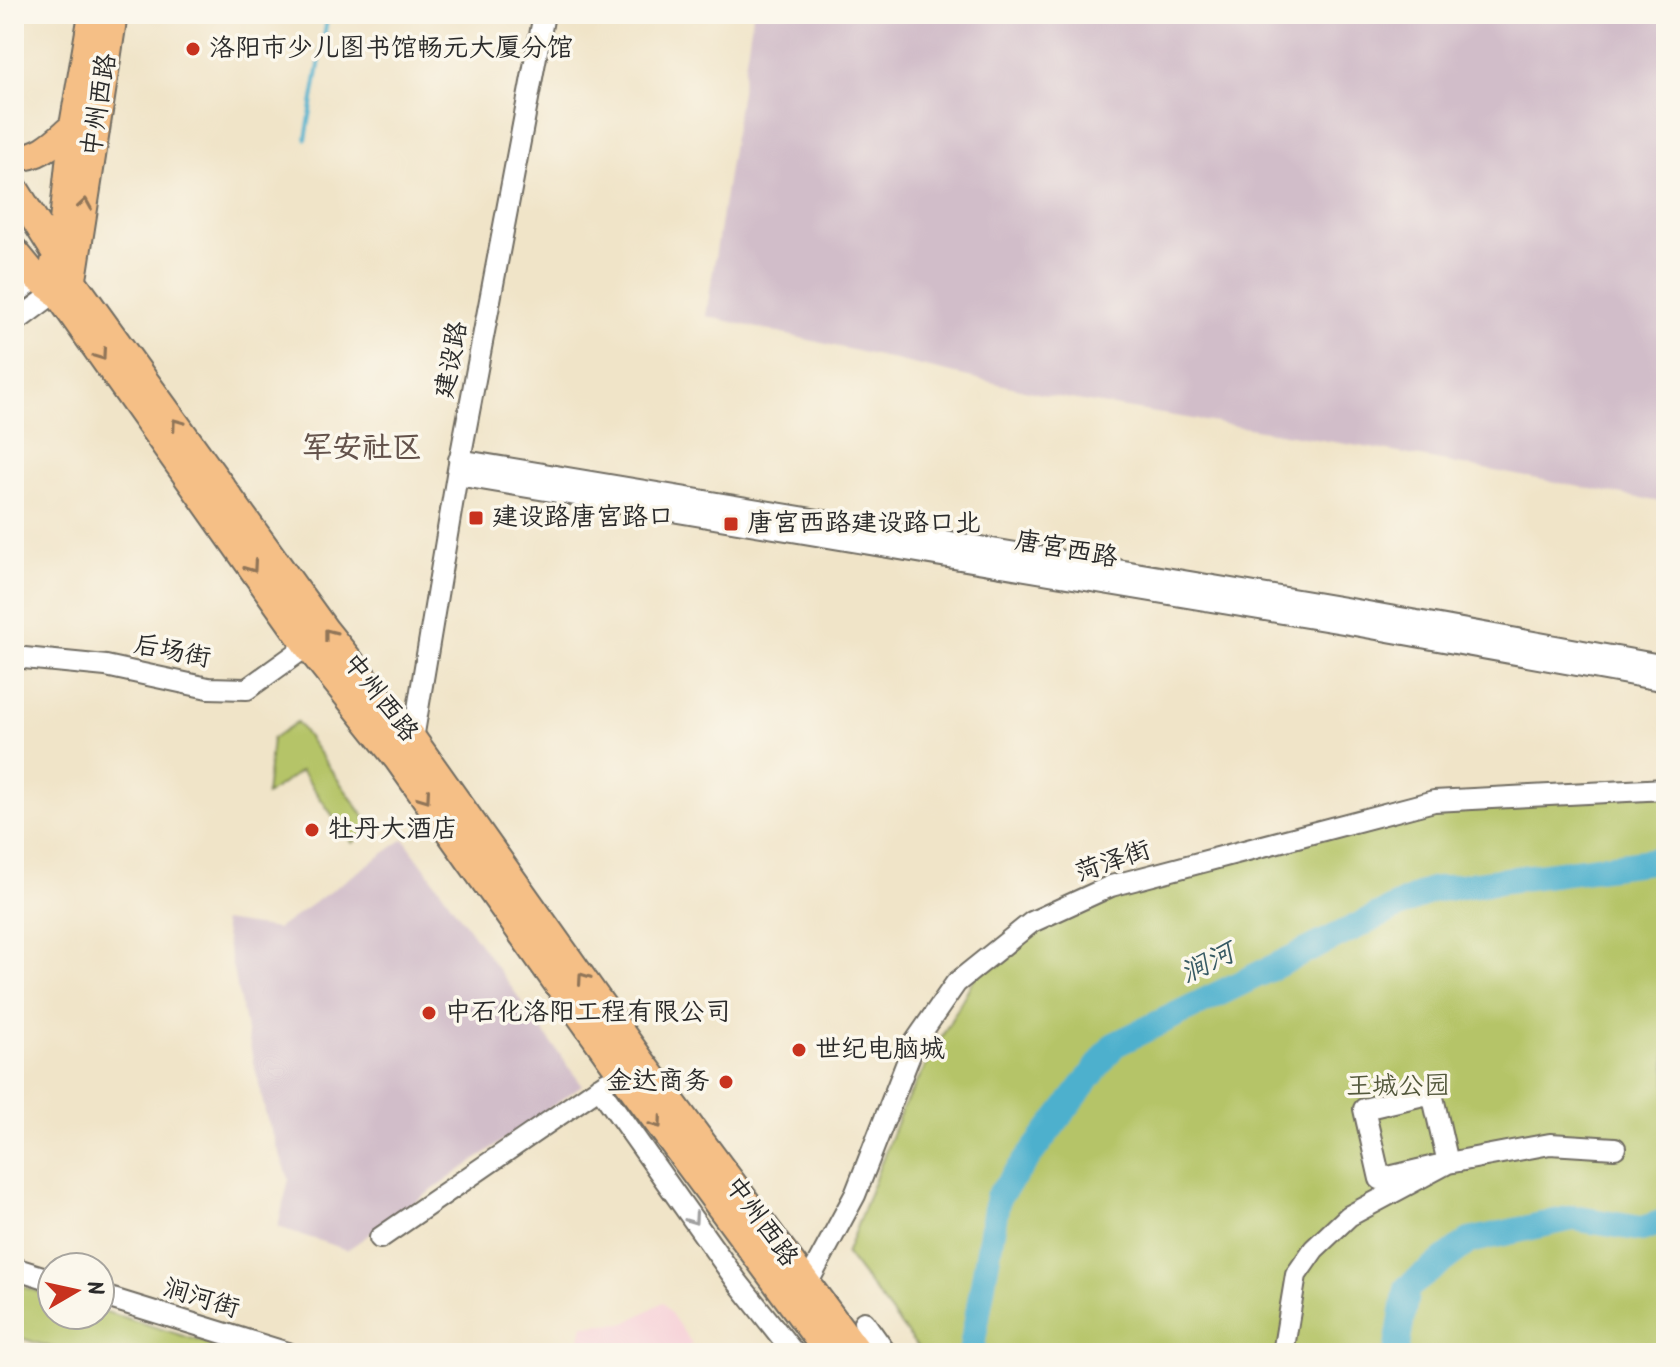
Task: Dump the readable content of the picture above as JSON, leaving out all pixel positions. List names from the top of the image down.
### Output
{
  "streets": {
    "main road": ["中州西路"],
    "street": [
      "建设路",
      "唐宫西路",
      "后场街",
      "菏泽街",
      "涧河街"
    ]
  },
  "crossings": [
    ["中州西路", "建设路"],
    ["中州西路", "后场街"],
    ["中州西路", "菏泽街"],
    ["建设路", "唐宫西路"]
  ],
  "districts": ["军安社区"],
  "water": ["涧河"],
  "parks": ["王城公园"],
  "places": {
    "other": [
      "洛阳市少儿图书馆畅元大厦分馆",
      "牡丹大酒店",
      "中石化洛阳工程有限公司",
      "世纪电脑城",
      "金达商务"
    ],
    "transit": ["建设路唐宫路口", "唐宫西路建设路口北"]
  },
  "north": "right"
}
